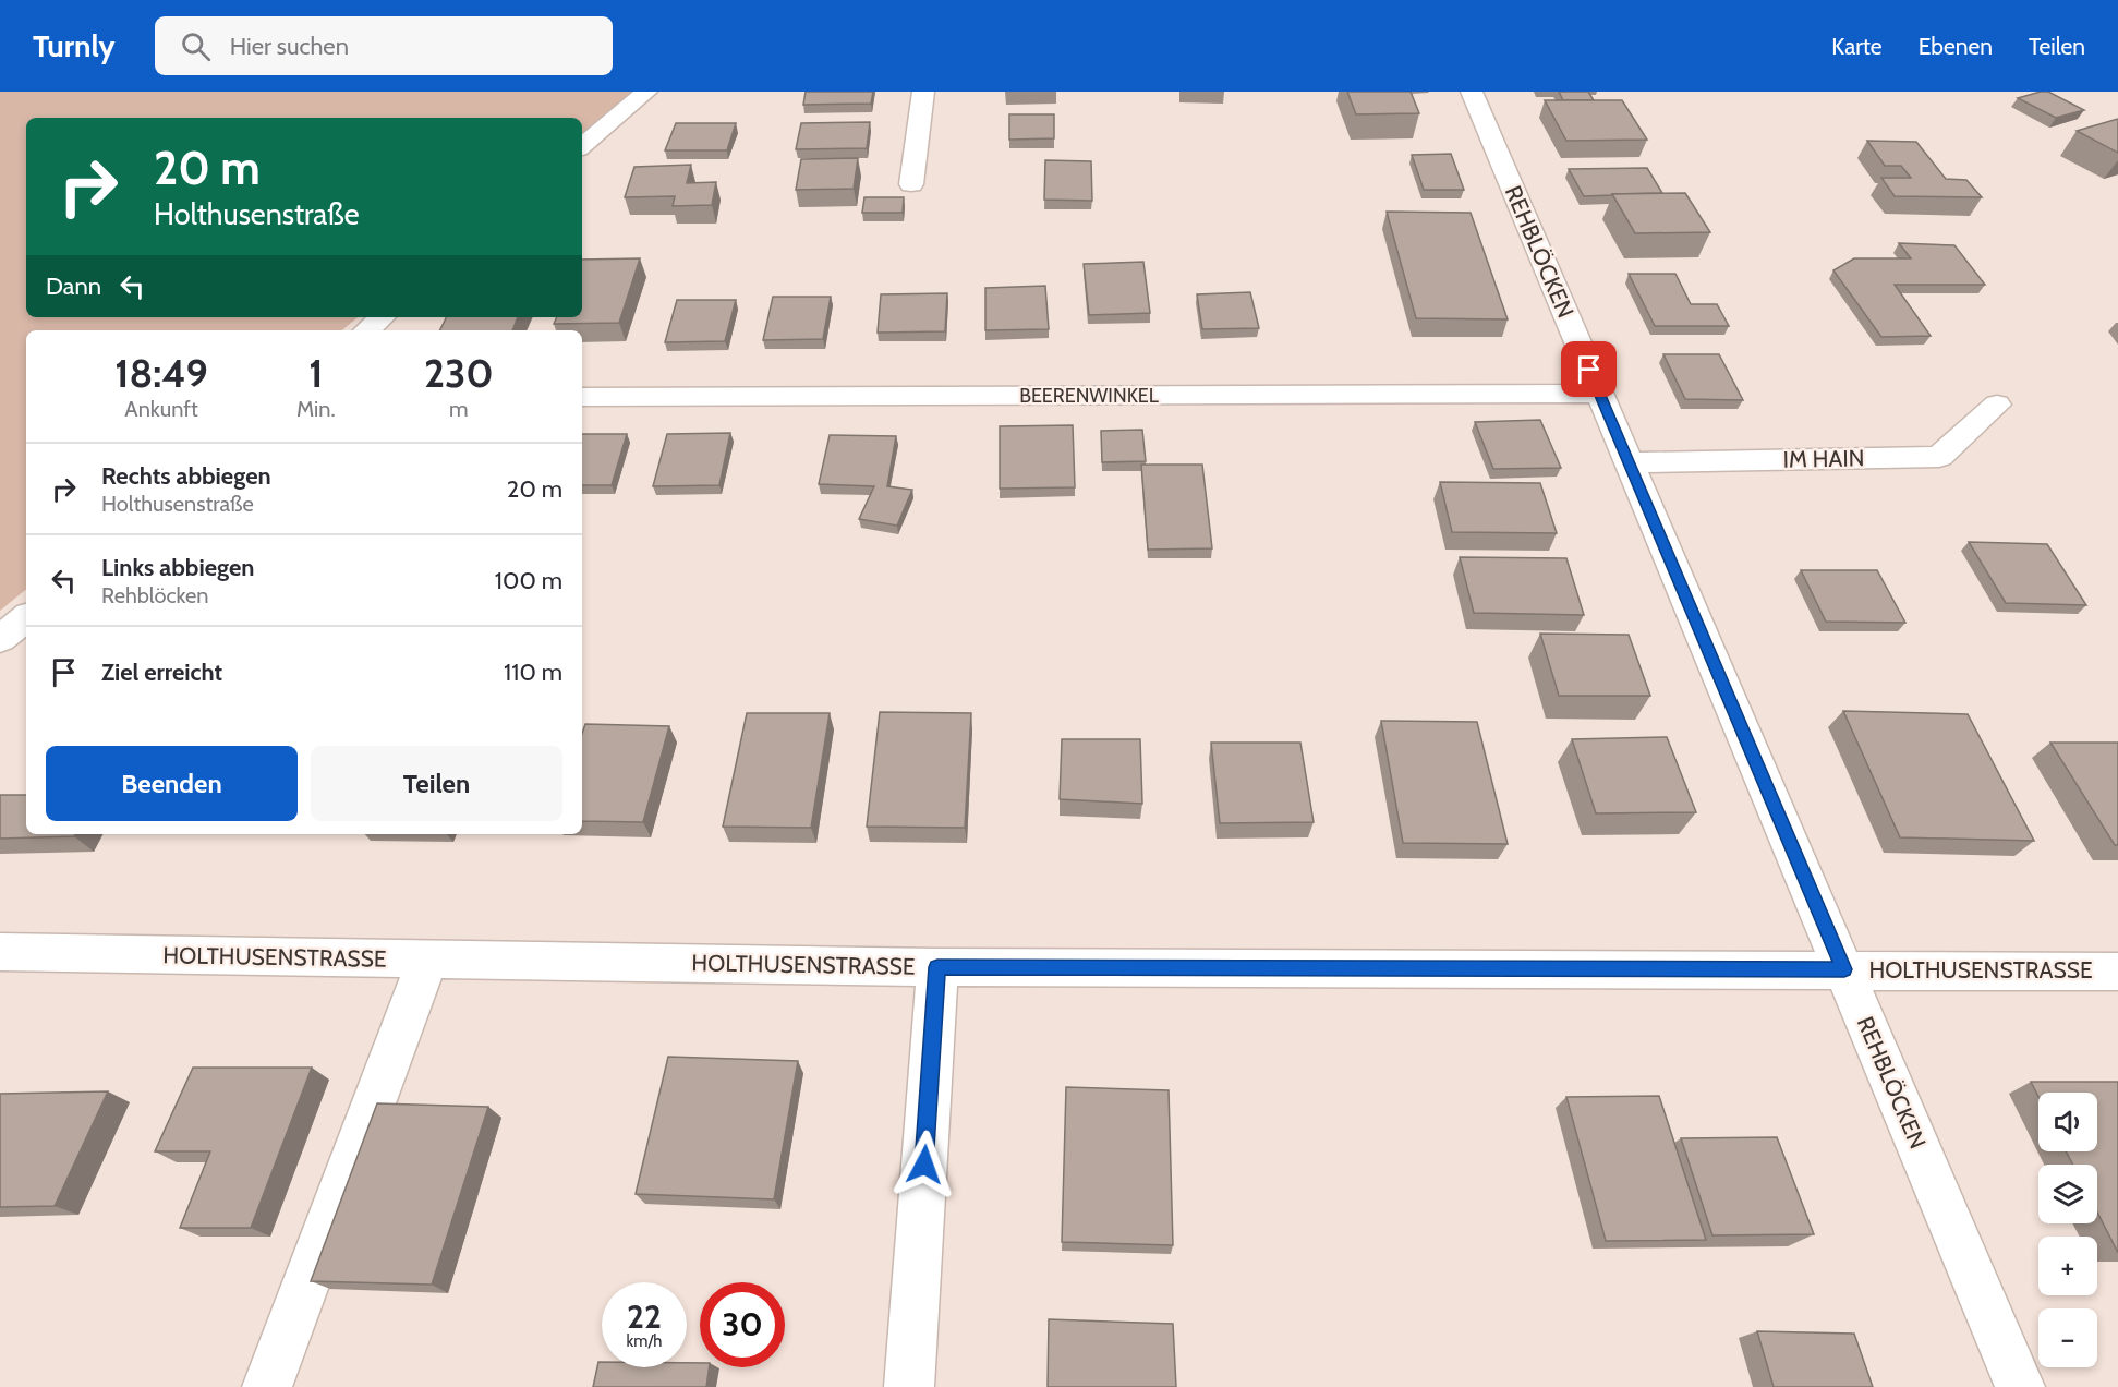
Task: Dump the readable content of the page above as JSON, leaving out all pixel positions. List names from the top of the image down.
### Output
{
  "streets": {
    "street": [
      "REHBLÖCKEN",
      "BEERENWINKEL",
      "IM HAIN",
      "HOLTHUSENSTRASSE"
    ]
  },
  "crossings": [
    ["REHBLÖCKEN", "BEERENWINKEL"],
    ["REHBLÖCKEN", "IM HAIN"],
    ["REHBLÖCKEN", "HOLTHUSENSTRASSE"]
  ],
  "page": {
    "header": "Turnly",
    "search": "Hier suchen",
    "nav": ["Karte", "Ebenen", "Teilen"],
    "turn": ["20 m", "Holthusenstraße"],
    "then": "Dann",
    "eta": [
      "18:49",
      "Ankunft",
      "1",
      "Min.",
      "230",
      "m"
    ],
    "list": [
      {
        "name": "Rechts abbiegen",
        "note": "Holthusenstraße",
        "value": "20 m"
      },
      {
        "name": "Links abbiegen",
        "note": "Rehblöcken",
        "value": "100 m"
      },
      {
        "name": "Ziel erreicht",
        "value": "110 m"
      }
    ],
    "buttons": ["Beenden", "Teilen"],
    "map_buttons": ["+", "−"],
    "speed": "22 km/h",
    "limit": "30"
  }
}
